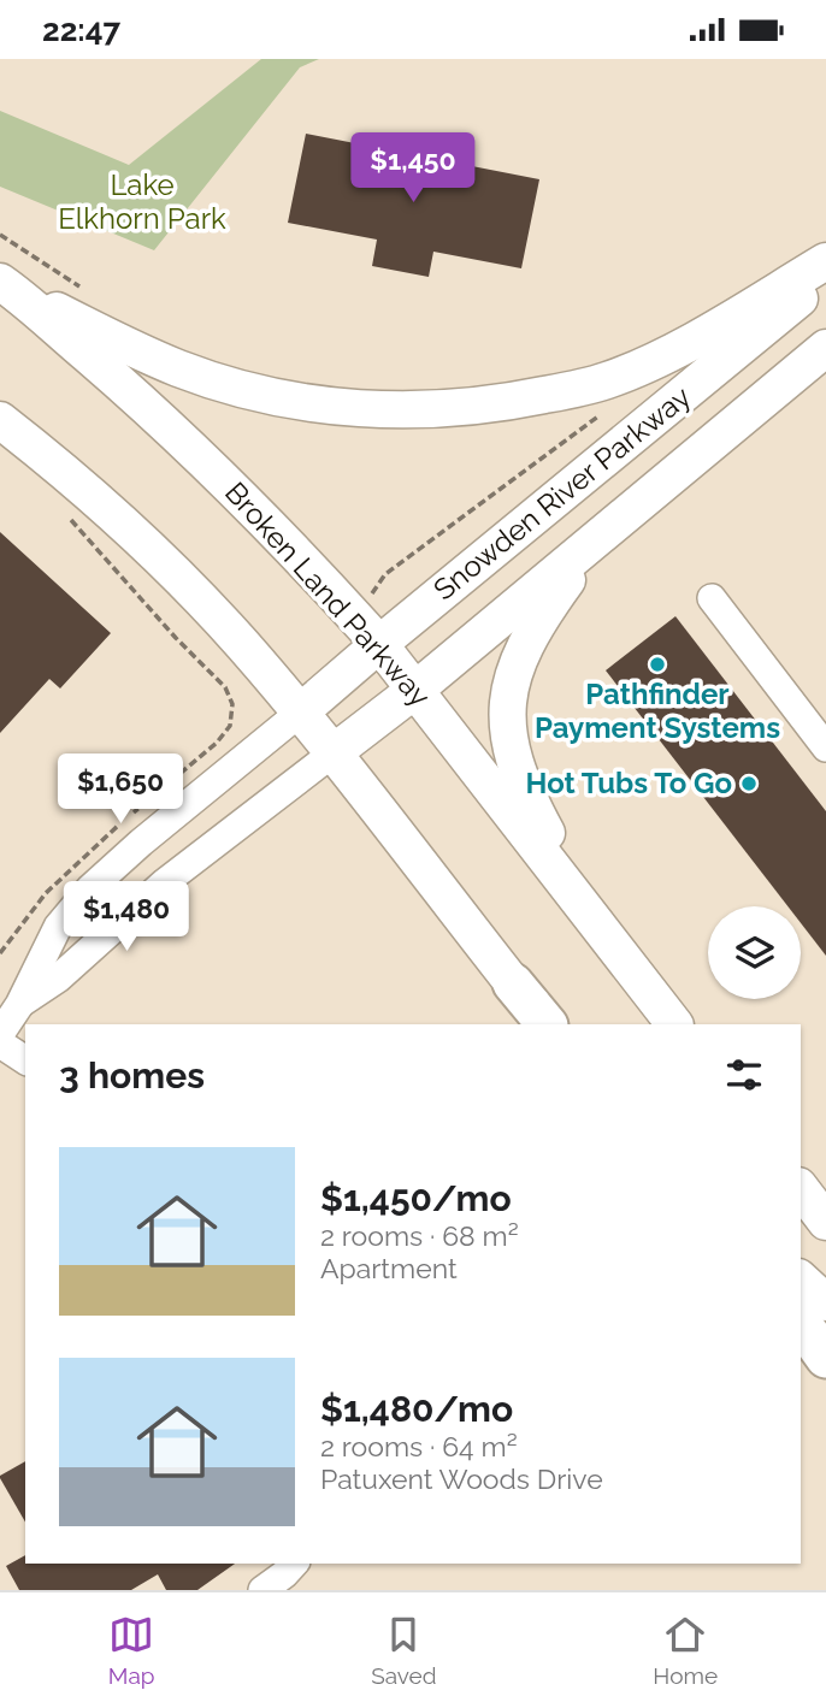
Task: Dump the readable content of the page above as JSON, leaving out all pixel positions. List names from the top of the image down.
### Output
{
  "streets": {
    "main road": ["Snowden River Parkway", "Broken Land Parkway"]
  },
  "crossings": [
    ["Snowden River Parkway", "Broken Land Parkway"]
  ],
  "parks": ["Lake Elkhorn Park"],
  "places": ["Pathfinder Payment Systems", "Hot Tubs To Go"],
  "page": {
    "status": "22:47",
    "price": ["$1,450", "$1,650", "$1,480"],
    "heading": "3 homes",
    "list": [
      {
        "name": "$1,450/mo",
        "note": "2 rooms · 68 m² · Apartment"
      },
      {
        "name": "$1,480/mo",
        "note": "2 rooms · 64 m² · Patuxent Woods Drive"
      }
    ],
    "tabs": ["Map", "Saved", "Home"]
  }
}
